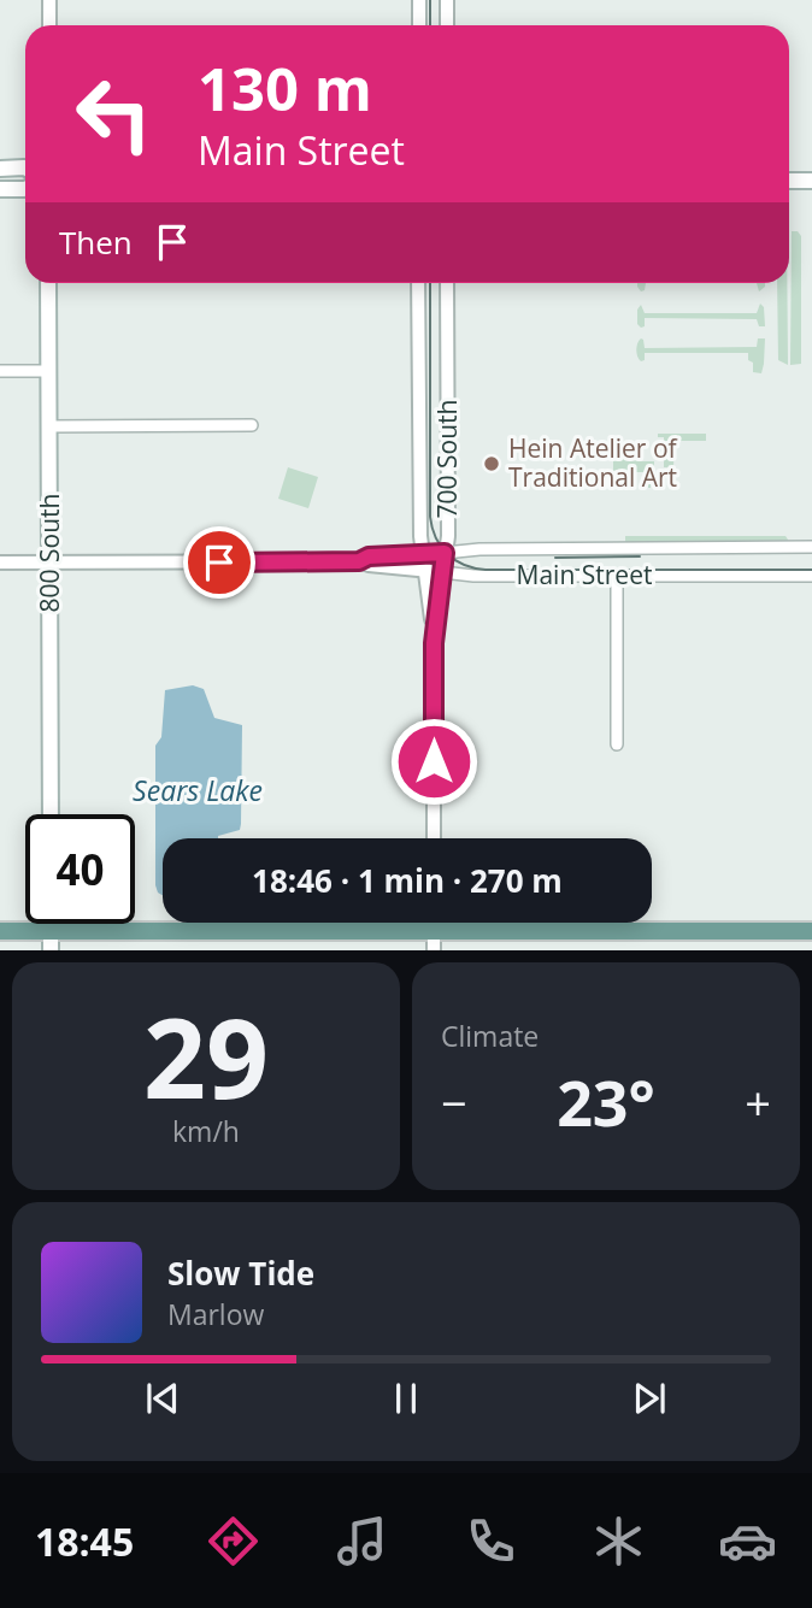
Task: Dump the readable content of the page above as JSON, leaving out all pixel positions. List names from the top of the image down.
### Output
{
  "streets": {
    "main road": ["800 South"],
    "street": ["700 South", "Main Street"]
  },
  "crossings": [
    ["700 South", "Main Street"],
    ["800 South", "Main Street"]
  ],
  "water": ["Sears Lake"],
  "places": ["Hein Atelier of Traditional Art"],
  "page": {
    "turn": ["130 m", "Main Street"],
    "then": "Then",
    "limit": "40",
    "trip": "18:46 · 1 min · 270 m",
    "tile": [
      ["29", "km/h"],
      "Climate"
    ],
    "heat": ["−", "23°", "+"],
    "song": ["Slow Tide", "Marlow"],
    "tabs": "18:45"
  }
}
